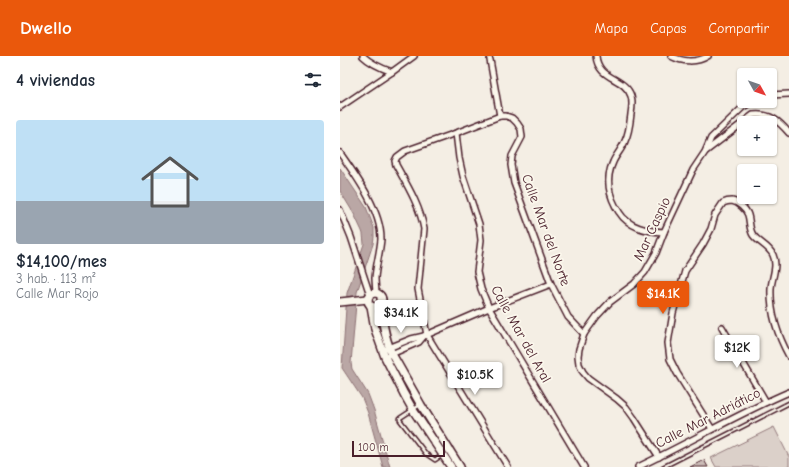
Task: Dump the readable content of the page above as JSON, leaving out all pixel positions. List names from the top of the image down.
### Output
{
  "streets": {
    "street": [
      "Mar Caspio",
      "Calle Mar del Norte",
      "Calle Mar del Aral",
      "Calle Mar Adriático"
    ]
  },
  "crossings": [
    ["Mar Caspio", "Calle Mar del Norte"],
    ["Mar Caspio", "Calle Mar Adriático"]
  ],
  "scale_bar": "100 m",
  "north": "bottom right",
  "page": {
    "header": "Dwello",
    "nav": ["Mapa", "Capas", "Compartir"],
    "heading": "4 viviendas",
    "map_buttons": ["+", "−"],
    "list": [
      {
        "name": "$14,100/mes",
        "note": "3 hab. · 113 m² · Calle Mar Rojo"
      }
    ],
    "price": [
      "$14.1K",
      "$34.1K",
      "$12K",
      "$10.5K"
    ],
    "scale": "100 m"
  }
}
